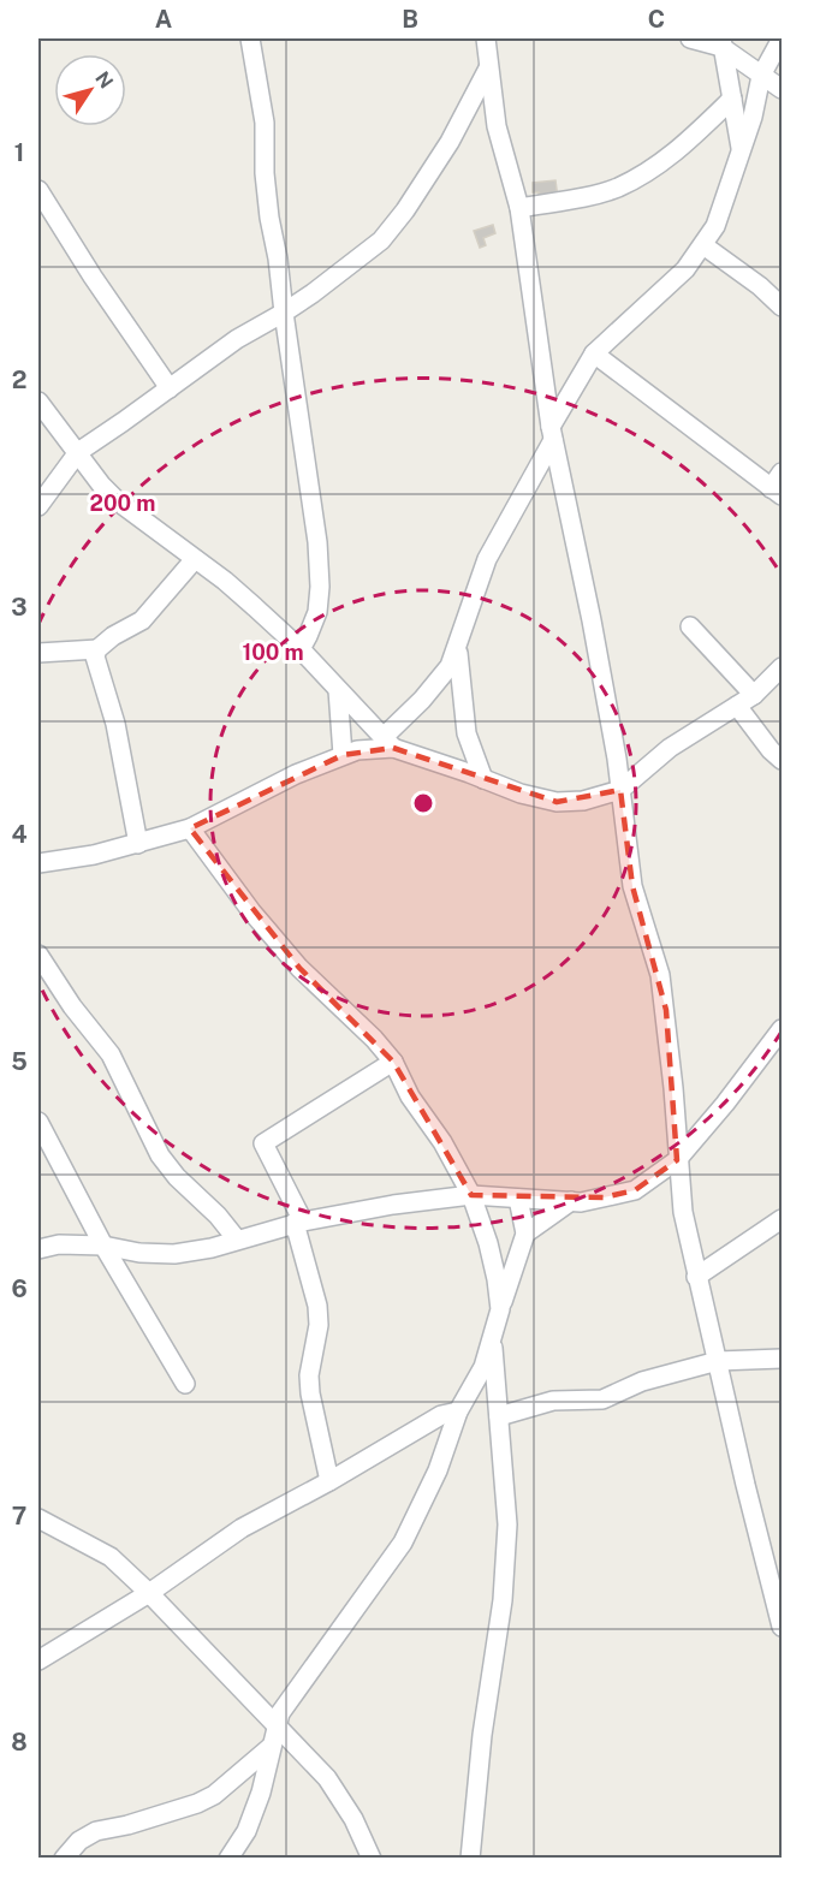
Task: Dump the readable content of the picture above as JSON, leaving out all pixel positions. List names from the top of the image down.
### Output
{
  "north": "top right",
  "grid": {
    "columns": ["A", "B", "C"],
    "rows": [
      "1",
      "2",
      "3",
      "4",
      "5",
      "6",
      "7",
      "8"
    ]
  },
  "rings": ["200 m", "100 m"]
}
